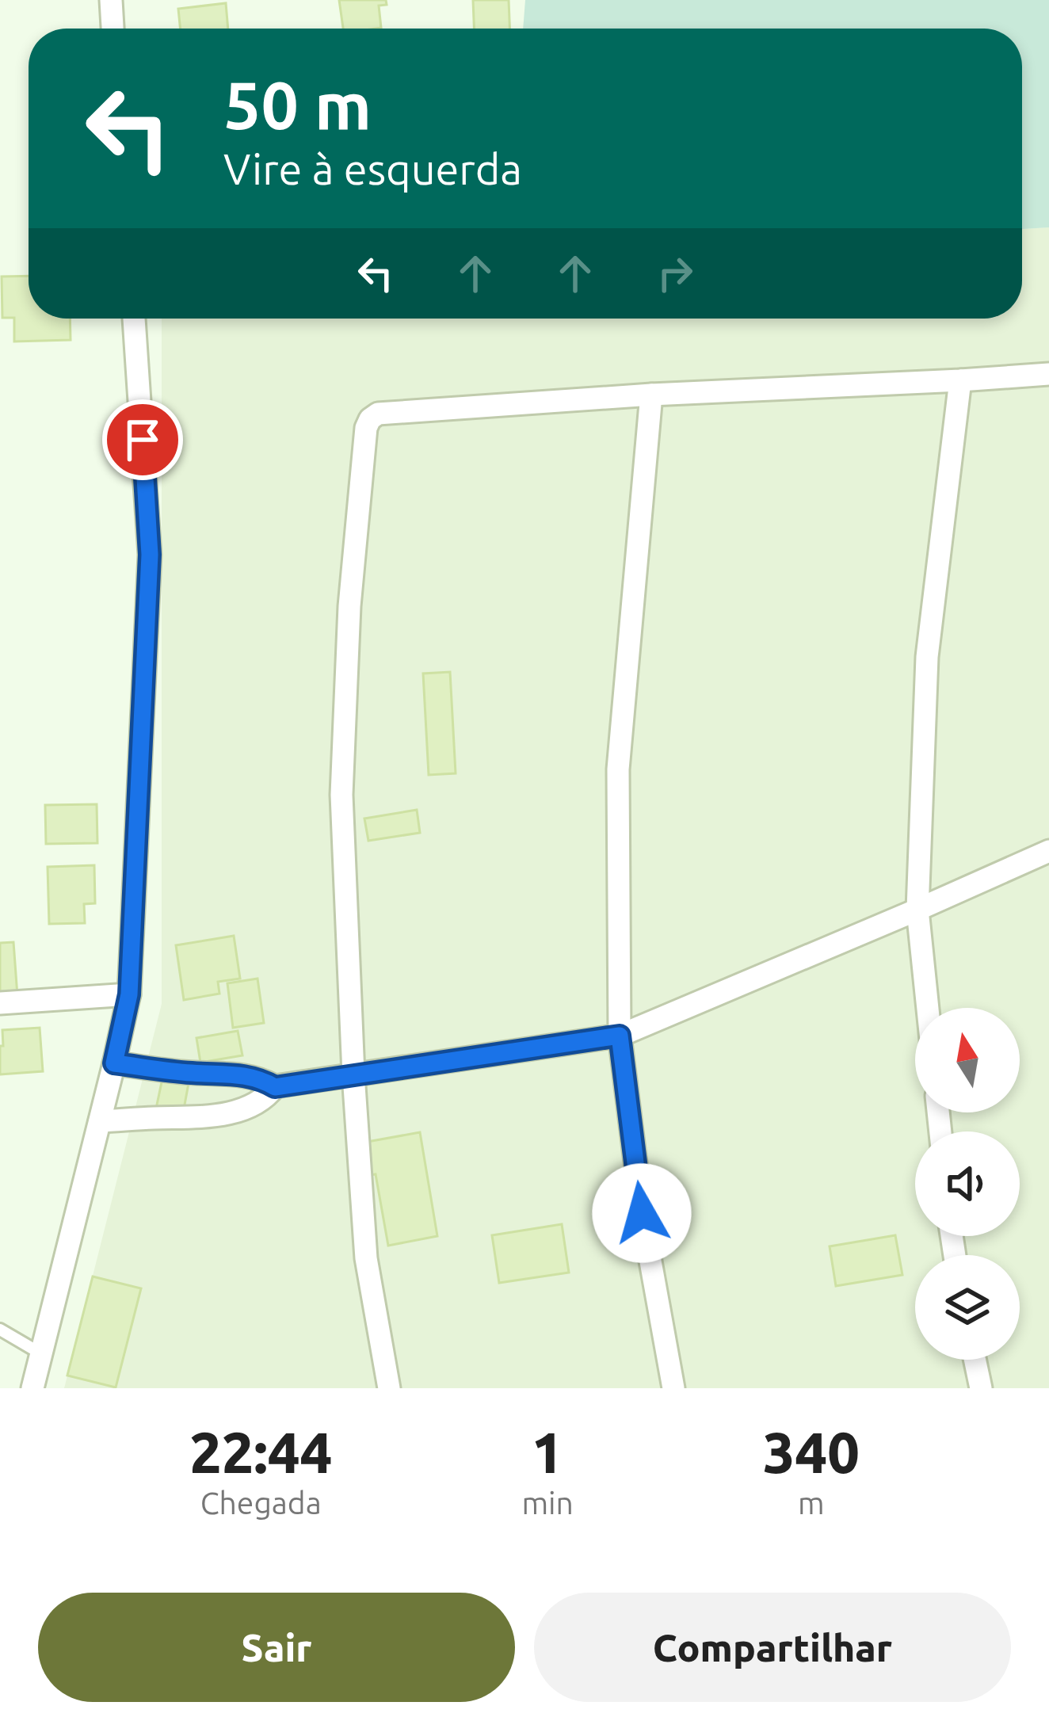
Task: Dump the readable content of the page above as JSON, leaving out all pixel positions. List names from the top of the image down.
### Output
{
  "north": "top",
  "page": {
    "turn": ["50 m", "Vire à esquerda"],
    "eta": [
      "22:44",
      "Chegada",
      "1",
      "min",
      "340",
      "m"
    ],
    "buttons": ["Sair", "Compartilhar"]
  }
}
